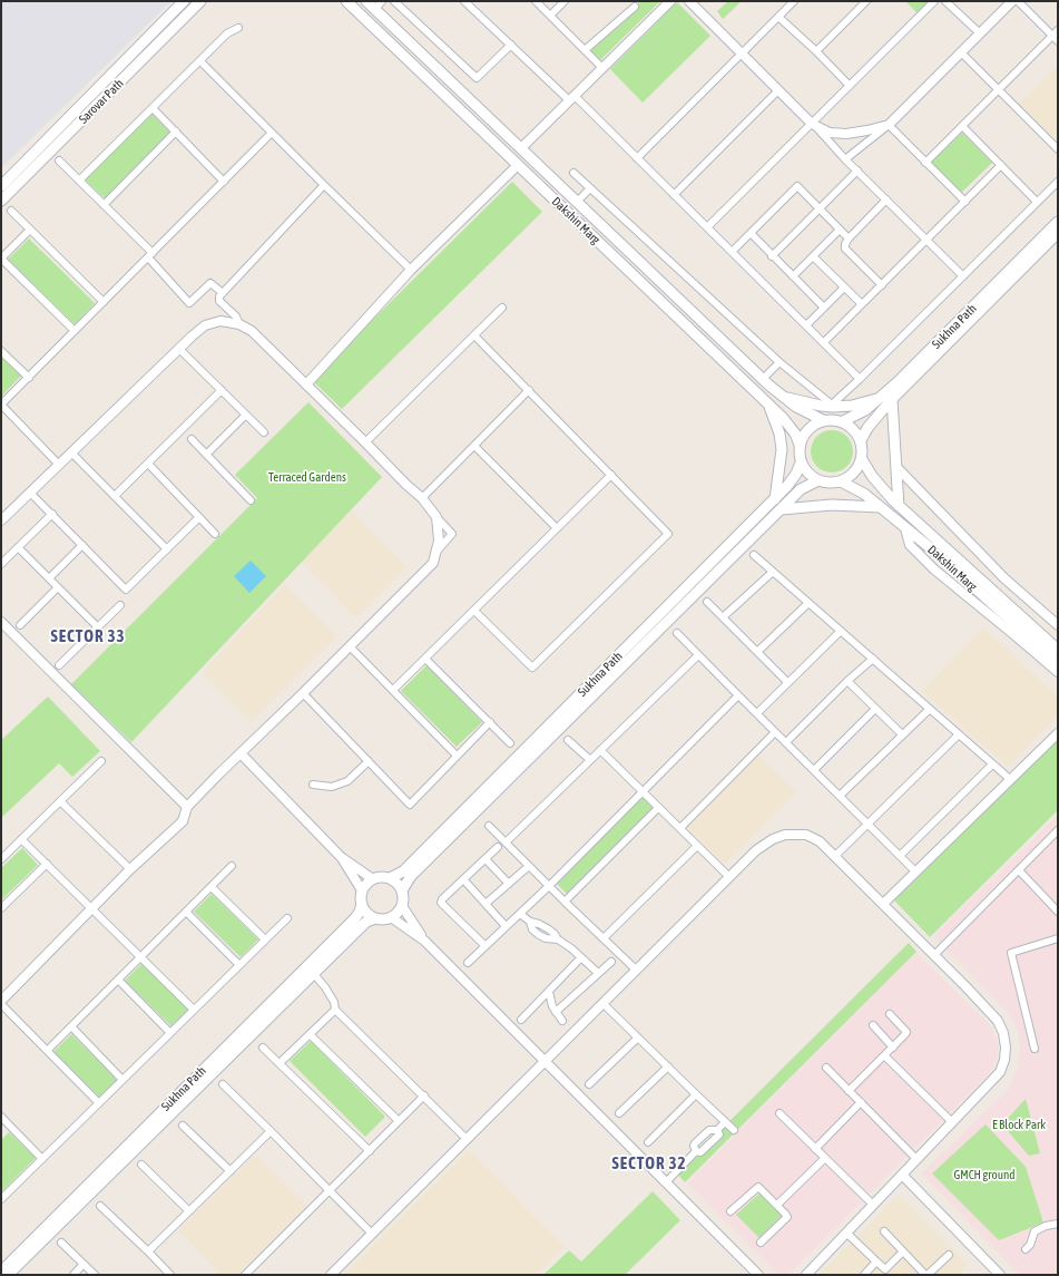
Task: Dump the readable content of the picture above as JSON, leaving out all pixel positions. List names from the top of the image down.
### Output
{
  "streets": {
    "main road": ["Sarovar Path", "Dakshin Marg", "Sukhna Path"]
  },
  "crossings": [
    ["Dakshin Marg", "Sukhna Path"]
  ],
  "districts": ["SECTOR 33", "SECTOR 32"],
  "parks": ["Terraced Gardens", "E Block Park", "GMCH ground"]
}
